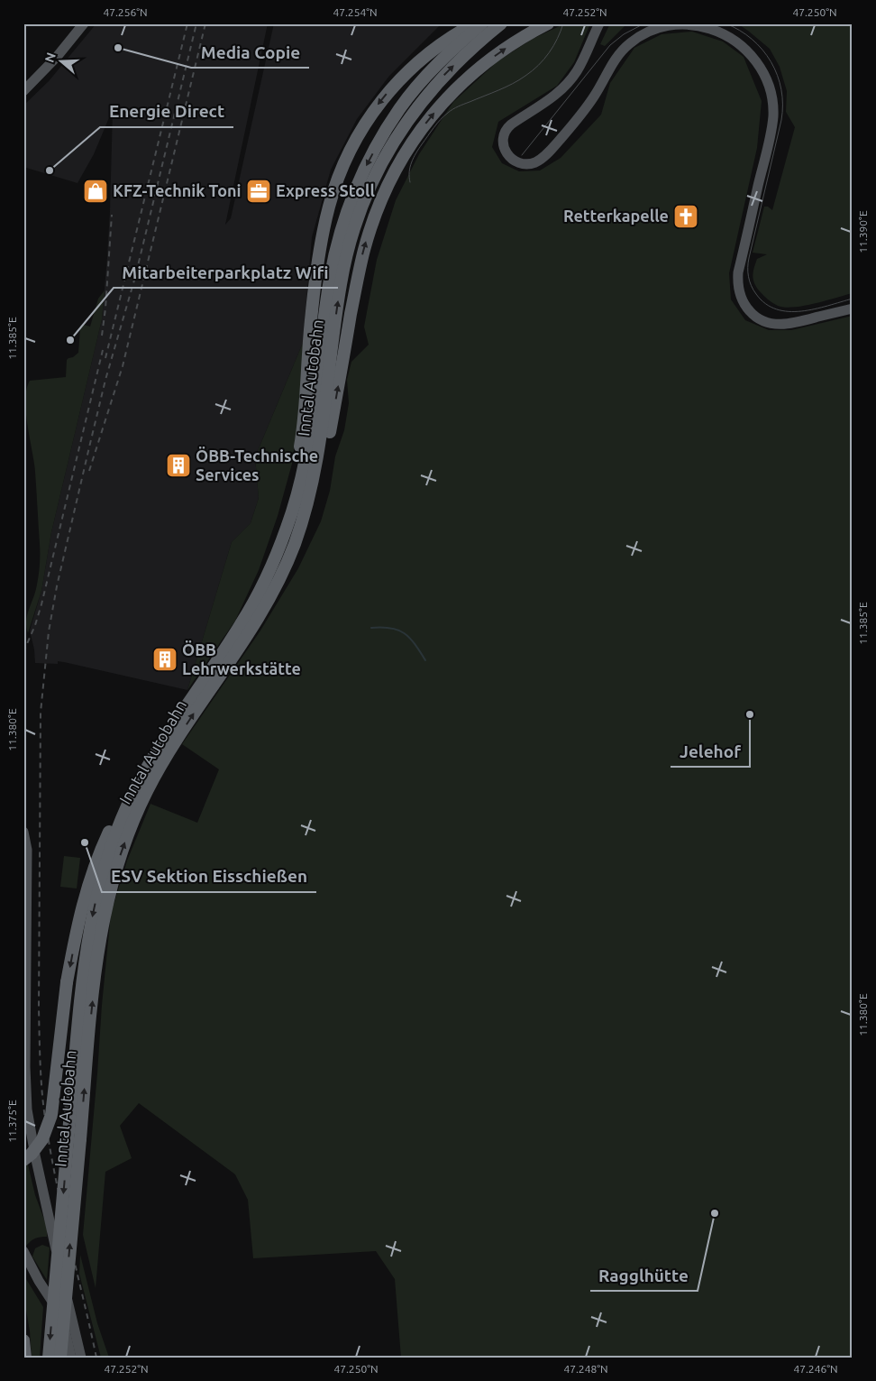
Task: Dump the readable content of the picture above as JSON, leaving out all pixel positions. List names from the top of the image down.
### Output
{
  "streets": {
    "highway": ["Inntal Autobahn"]
  },
  "places": {
    "other": [
      "Media Copie",
      "Energie Direct",
      "Mitarbeiterparkplatz Wifi",
      "Jelehof",
      "ESV Sektion Eisschießen",
      "Ragglhütte"
    ],
    "shop": ["KFZ-Technik Toni"],
    "office": ["Express Stoll"],
    "church": ["Retterkapelle"],
    "building": ["ÖBB-Technische Services", "ÖBB Lehrwerkstätte"]
  },
  "north": "left",
  "coordinates": [
    "47.256°N",
    "47.254°N",
    "47.252°N",
    "47.250°N",
    "11.390°E",
    "11.385°E",
    "11.380°E",
    "11.375°E",
    "47.248°N",
    "47.246°N"
  ]
}
